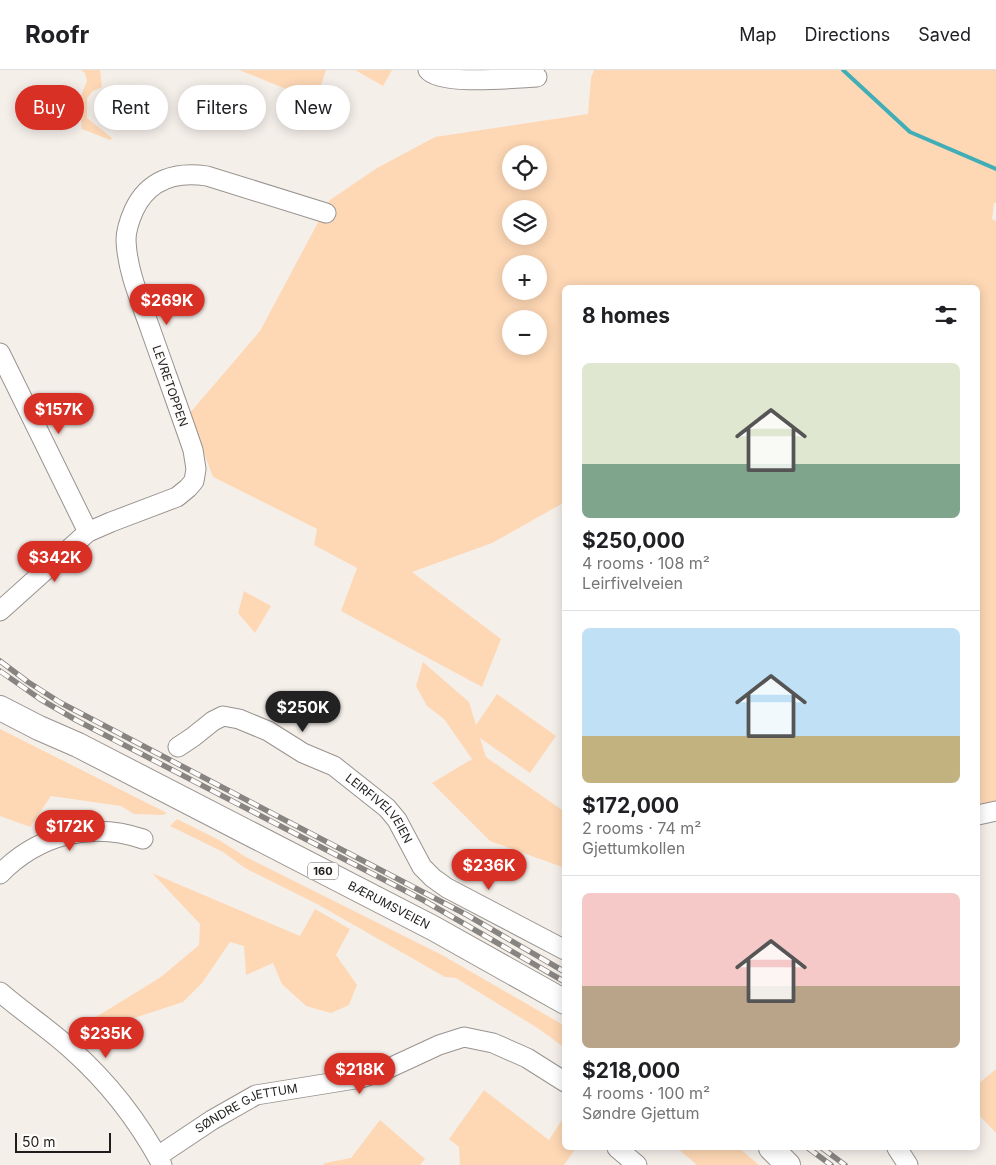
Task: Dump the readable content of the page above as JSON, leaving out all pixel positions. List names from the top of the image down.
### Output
{
  "streets": {
    "main road": ["160", "BÆRUMSVEIEN"],
    "street": ["LEVRETOPPEN", "LEIRFIVELVEIEN", "SØNDRE GJETTUM"]
  },
  "scale_bar": "50 m",
  "page": {
    "header": "Roofr",
    "nav": ["Map", "Directions", "Saved"],
    "chip": [
      "Buy",
      "Rent",
      "Filters",
      "New"
    ],
    "map_buttons": ["+", "−"],
    "price": [
      "$269K",
      "$157K",
      "$342K",
      "$250K",
      "$172K",
      "$236K",
      "$235K",
      "$218K"
    ],
    "heading": "8 homes",
    "list": [
      {
        "name": "$250,000",
        "note": "4 rooms · 108 m² · Leirfivelveien"
      },
      {
        "name": "$172,000",
        "note": "2 rooms · 74 m² · Gjettumkollen"
      },
      {
        "name": "$218,000",
        "note": "4 rooms · 100 m² · Søndre Gjettum"
      }
    ],
    "scale": "50 m"
  }
}
